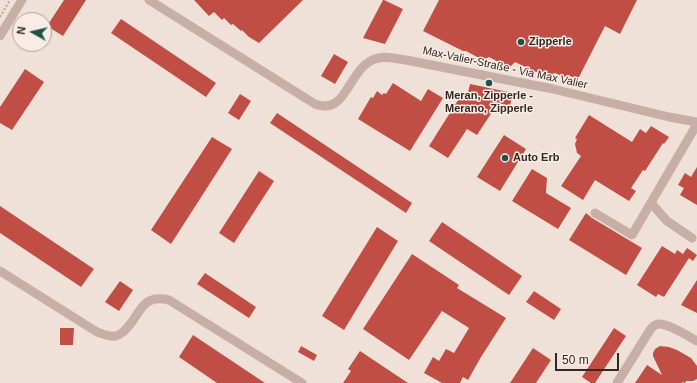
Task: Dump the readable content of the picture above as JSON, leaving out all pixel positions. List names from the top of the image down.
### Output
{
  "streets": {
    "street": ["Max-Valier-Straße - Via Max Valier"]
  },
  "places": ["Zipperle", "Meran, Zipperle - Merano, Zipperle", "Auto Erb"],
  "scale_bar": "50 m",
  "north": "left"
}
